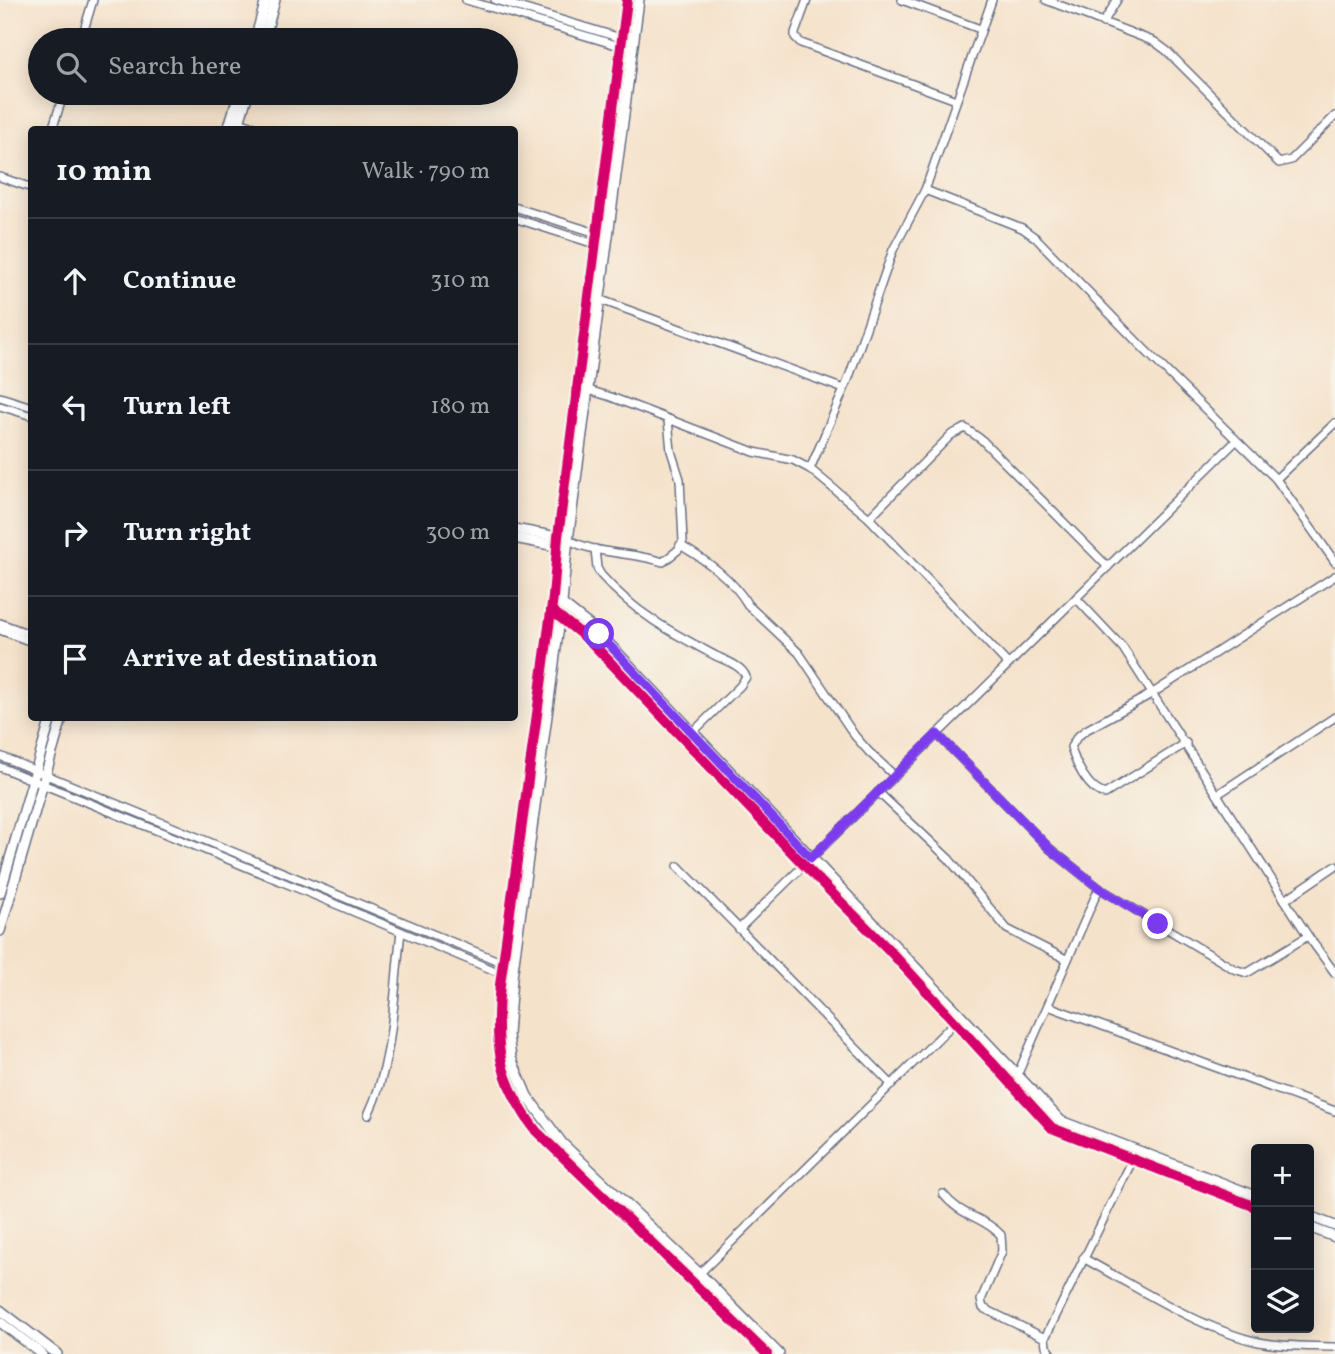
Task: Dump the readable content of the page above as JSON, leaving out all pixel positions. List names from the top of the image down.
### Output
{
  "page": {
    "search": "Search here",
    "heading": ["10 min", "Walk · 790 m"],
    "list": [
      ["Continue", "310 m"],
      ["Turn left", "180 m"],
      ["Turn right", "300 m"],
      "Arrive at destination"
    ],
    "map_buttons": ["+", "−"]
  }
}
